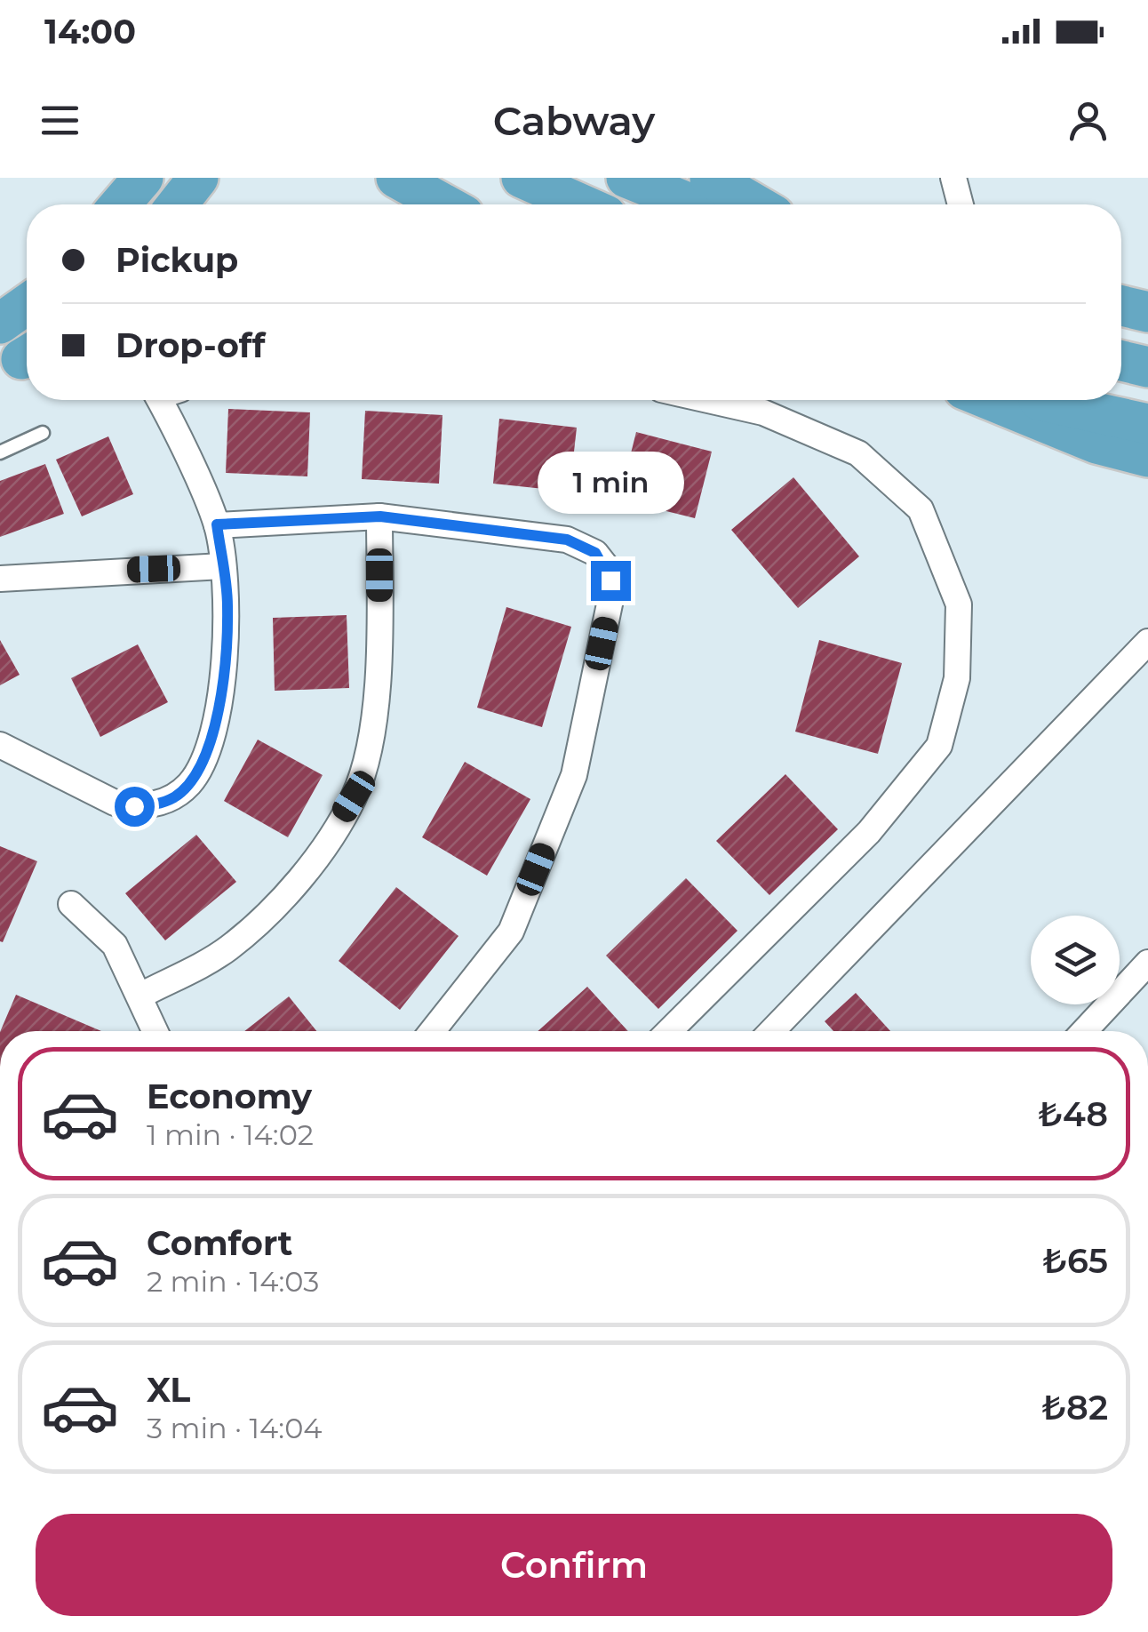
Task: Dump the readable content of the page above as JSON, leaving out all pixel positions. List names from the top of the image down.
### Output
{
  "page": {
    "status": "14:00",
    "header": "Cabway",
    "banner": ["Pickup", "Drop-off"],
    "bubble": "1 min",
    "list": [
      {
        "name": "Economy",
        "note": "1 min · 14:02",
        "value": "₺48"
      },
      {
        "name": "Comfort",
        "note": "2 min · 14:03",
        "value": "₺65"
      },
      {
        "name": "XL",
        "note": "3 min · 14:04",
        "value": "₺82"
      }
    ],
    "buttons": "Confirm"
  }
}
